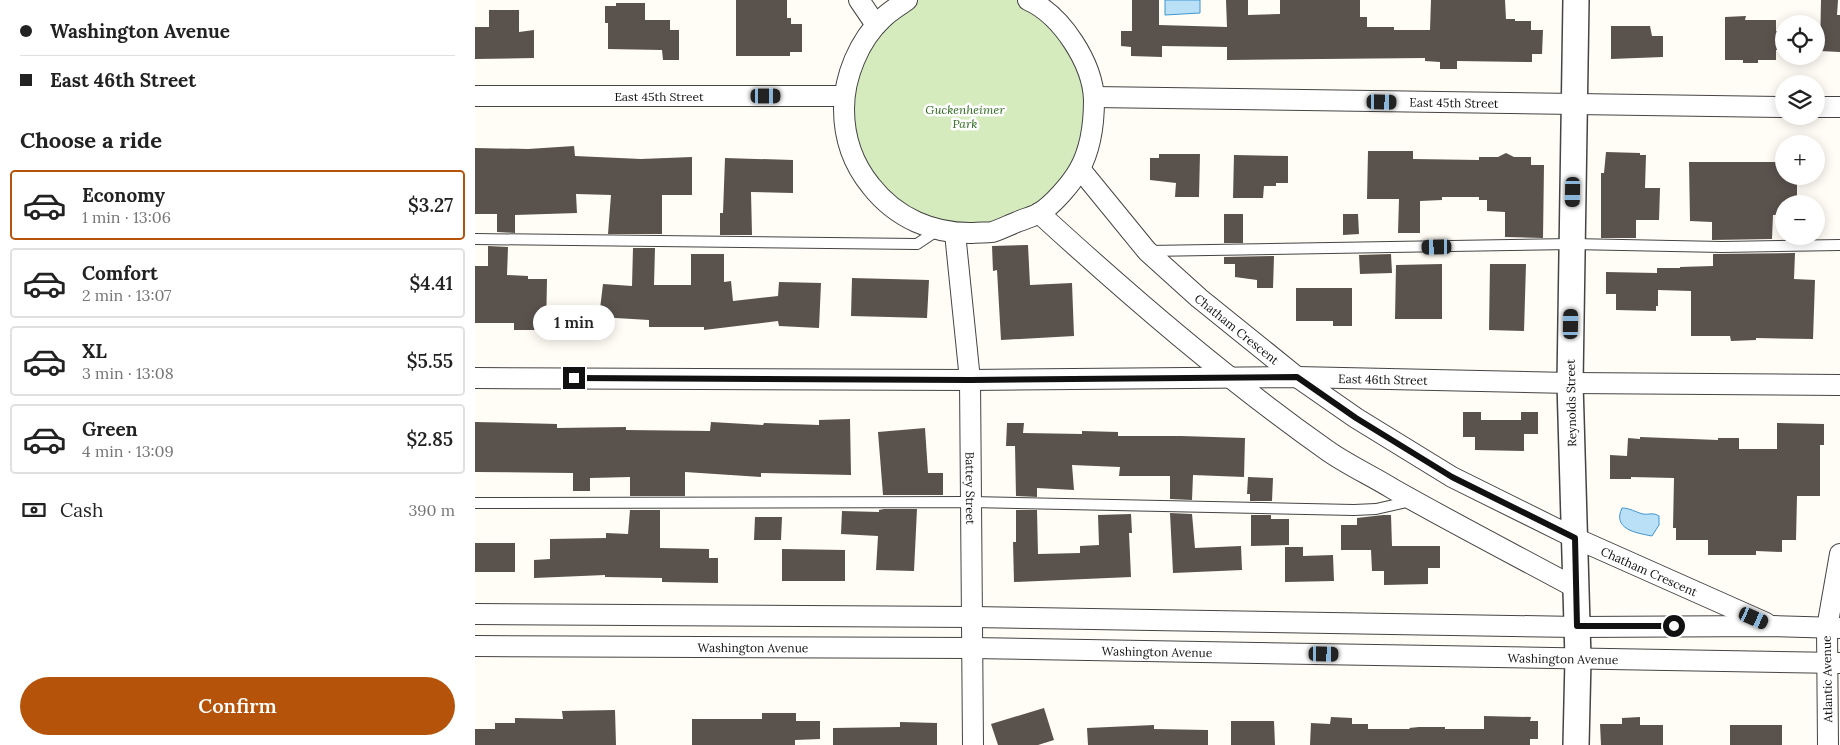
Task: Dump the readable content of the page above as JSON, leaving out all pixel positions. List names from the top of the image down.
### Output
{
  "streets": {
    "street": [
      "East 45th Street",
      "Chatham Crescent",
      "East 46th Street",
      "Reynolds Street",
      "Battey Street",
      "Washington Avenue",
      "Atlantic Avenue"
    ]
  },
  "crossings": [
    ["East 45th Street", "Reynolds Street"],
    ["Chatham Crescent", "East 46th Street"],
    ["Chatham Crescent", "Reynolds Street"],
    ["East 46th Street", "Reynolds Street"],
    ["East 46th Street", "Battey Street"],
    ["Reynolds Street", "Washington Avenue"],
    ["Battey Street", "Washington Avenue"],
    ["Washington Avenue", "Atlantic Avenue"]
  ],
  "parks": ["Guckenheimer Park"],
  "page": {
    "banner": ["Washington Avenue", "East 46th Street"],
    "map_buttons": ["+", "−"],
    "heading": "Choose a ride",
    "list": [
      {
        "name": "Economy",
        "note": "1 min · 13:06",
        "value": "$3.27"
      },
      {
        "name": "Comfort",
        "note": "2 min · 13:07",
        "value": "$4.41"
      },
      {
        "name": "XL",
        "note": "3 min · 13:08",
        "value": "$5.55"
      },
      {
        "name": "Green",
        "note": "4 min · 13:09",
        "value": "$2.85"
      }
    ],
    "bubble": "1 min",
    "pay": ["Cash", "390 m"],
    "buttons": "Confirm"
  }
}
